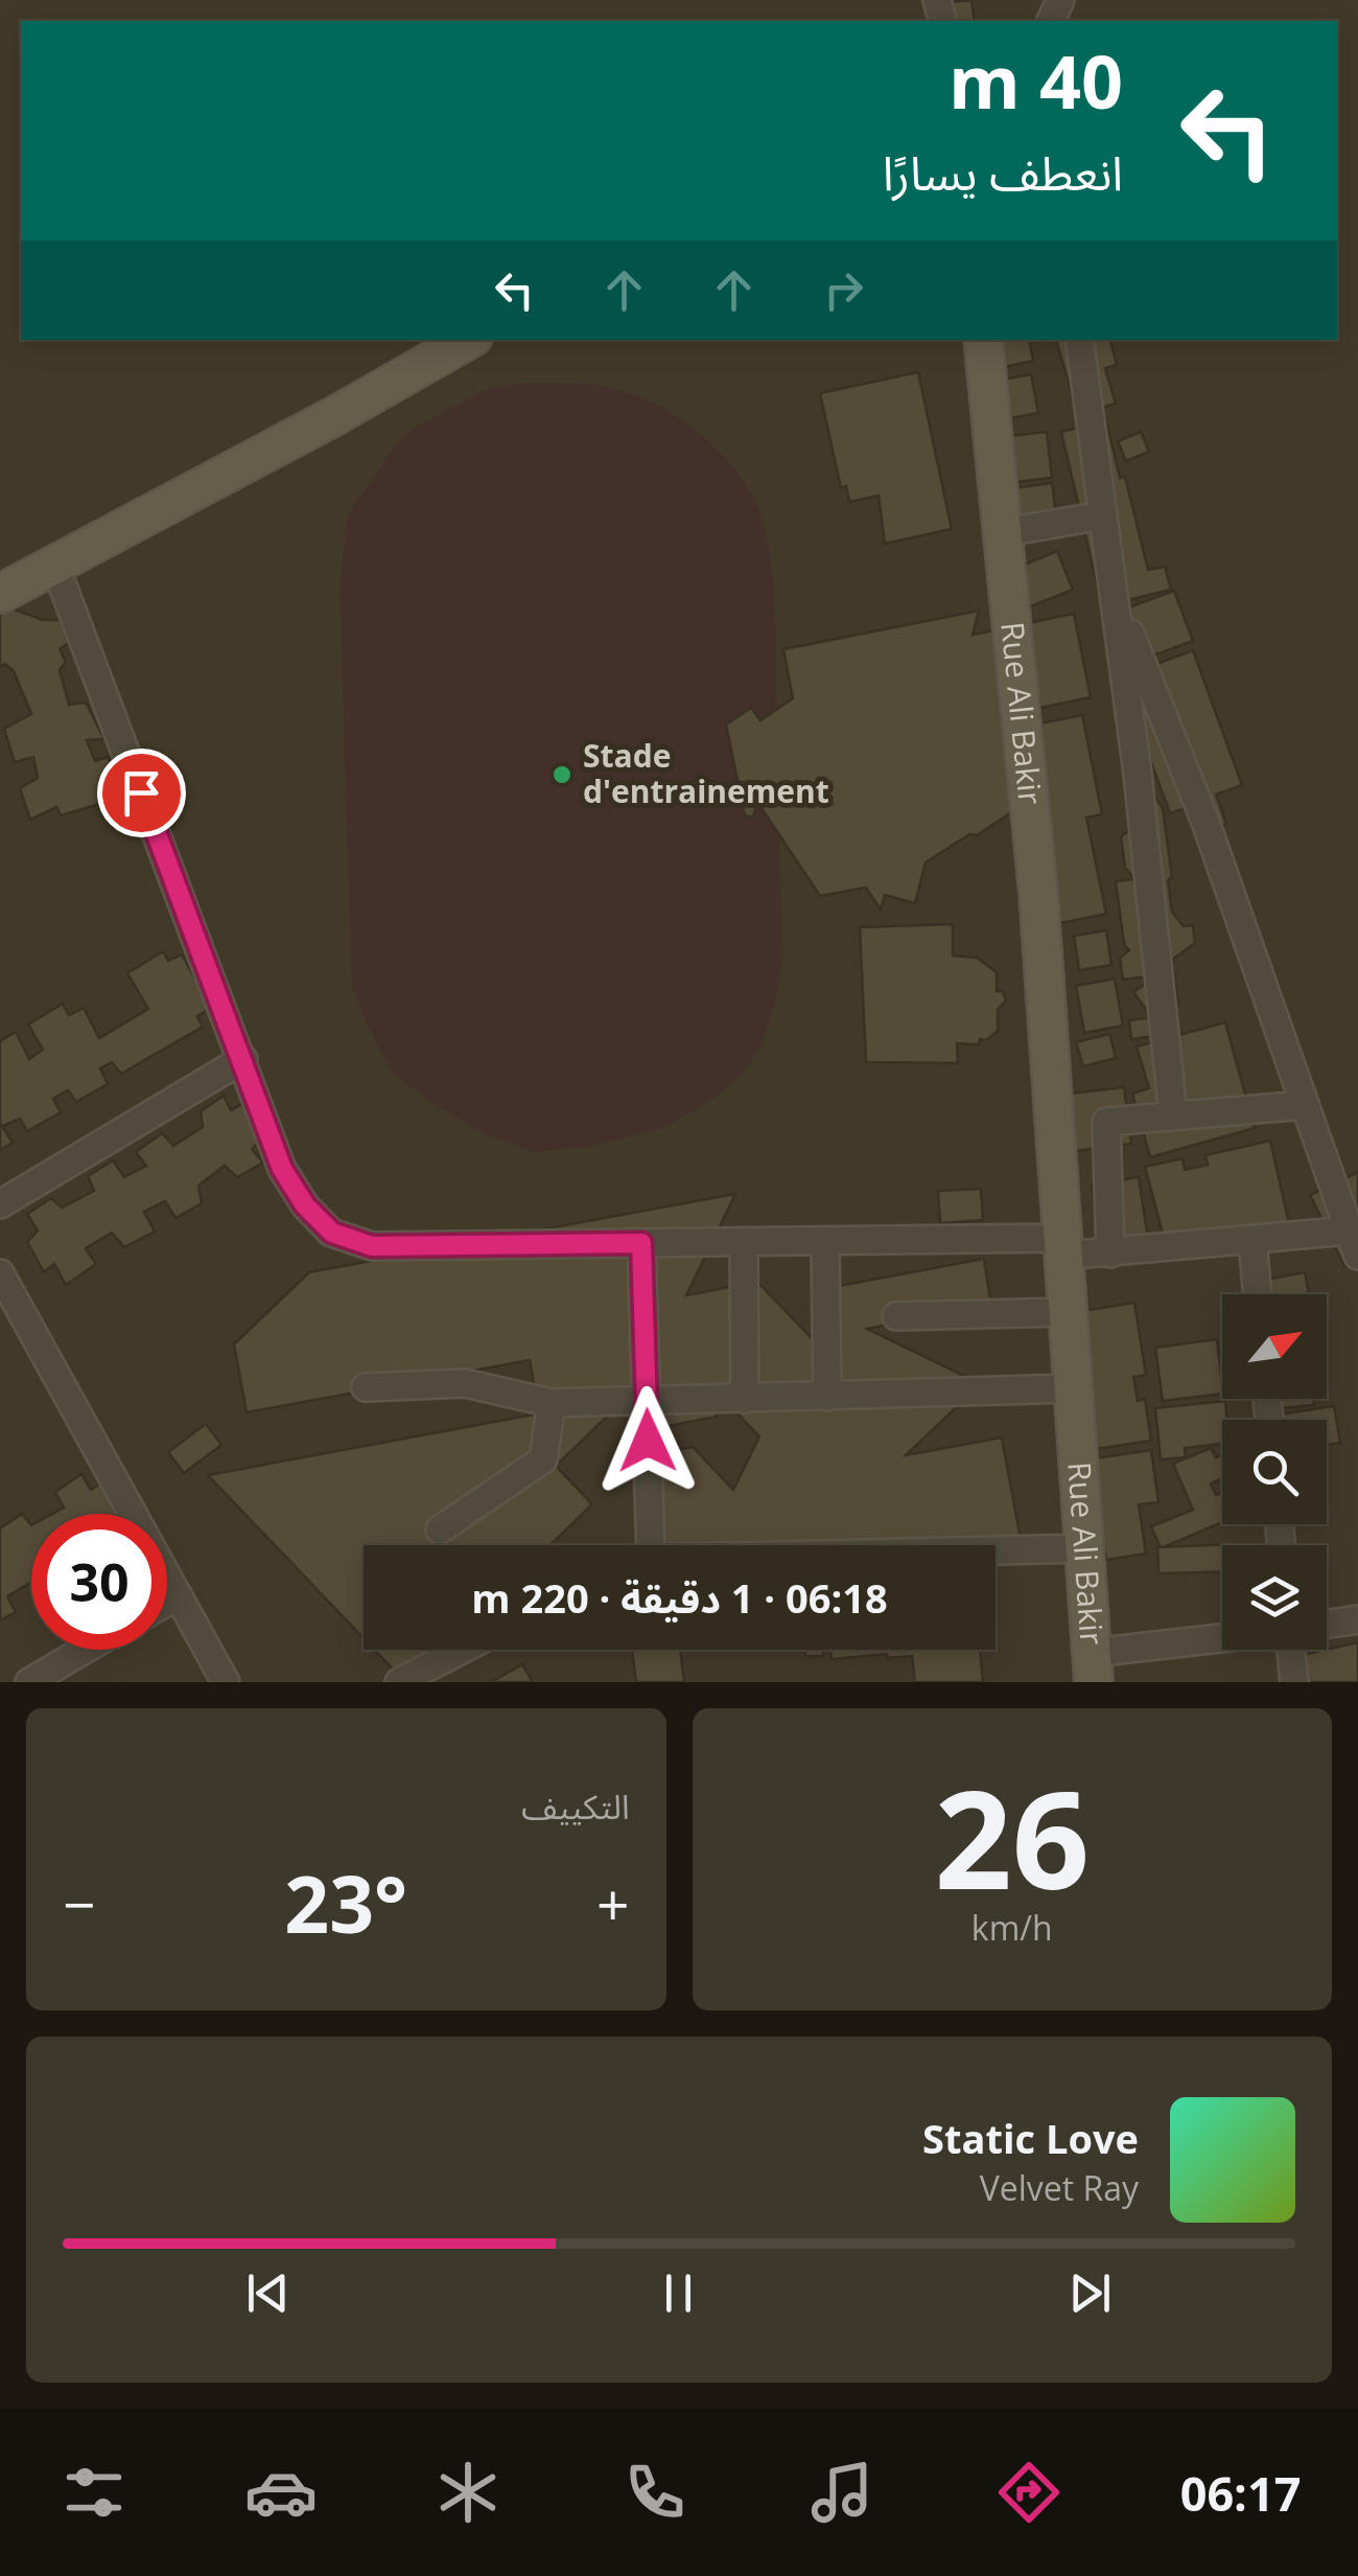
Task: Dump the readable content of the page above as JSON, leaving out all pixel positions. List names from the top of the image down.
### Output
{
  "streets": {
    "street": ["Rue Ali Bakir"]
  },
  "places": ["Stade d'entrainement"],
  "north": "top right",
  "page": {
    "turn": ["40 m", "انعطف يسارًا"],
    "limit": "30",
    "trip": "06:18 · 1 دقيقة · 220 m",
    "tile": [
      ["26", "km/h"],
      "التكييف"
    ],
    "heat": ["−", "23°", "+"],
    "song": ["Static Love", "Velvet Ray"],
    "tabs": "06:17"
  }
}
